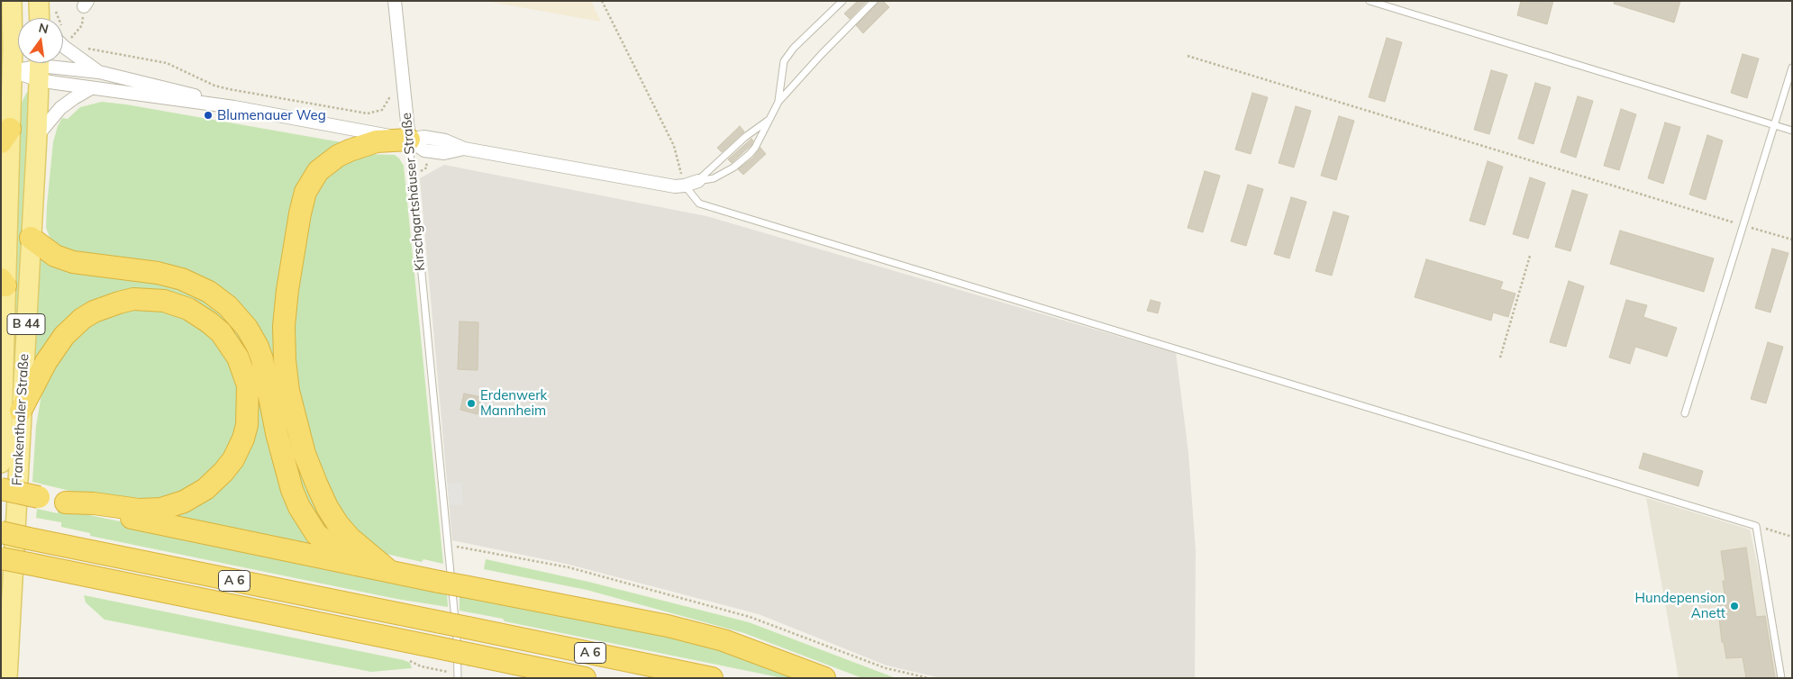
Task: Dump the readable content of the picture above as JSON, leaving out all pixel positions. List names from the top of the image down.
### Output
{
  "streets": {
    "highway": ["A 6"],
    "main road": ["B 44", "Frankenthaler Straße"],
    "street": ["Kirschgartshäuser Straße"]
  },
  "places": ["Blumenauer Weg", "Erdenwerk Mannheim", "Hundepension Anett"],
  "north": "top"
}
